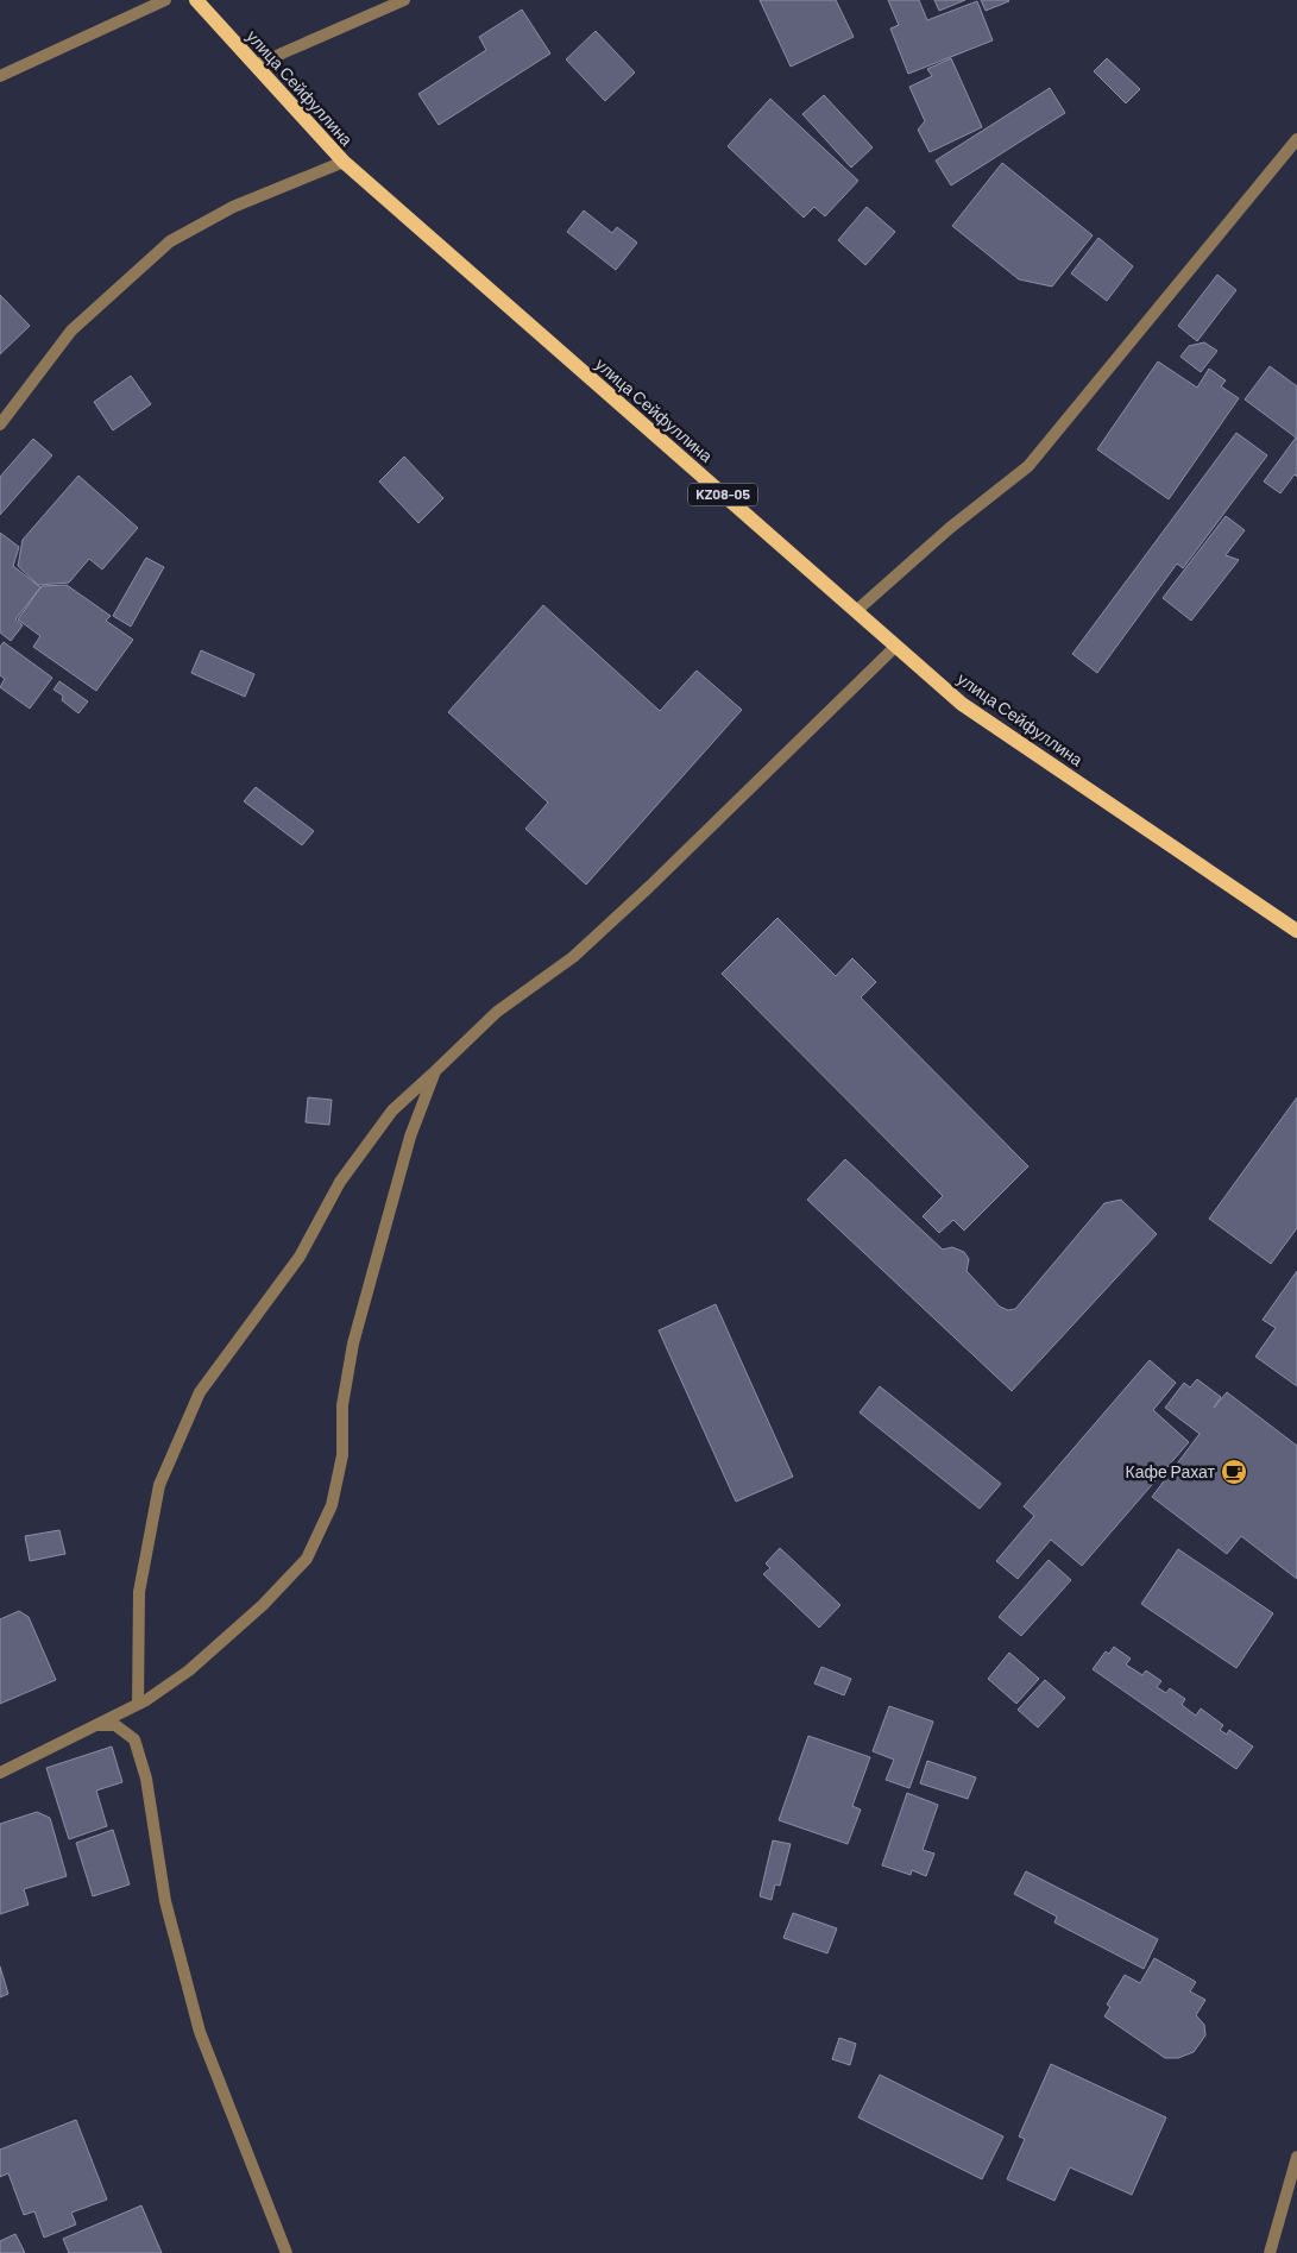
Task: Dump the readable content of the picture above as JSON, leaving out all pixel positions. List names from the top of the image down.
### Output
{
  "streets": {
    "main road": ["улица Сейфуллина", "KZ08-05"]
  },
  "places": {
    "cafe": ["Кафе Рахат"]
  }
}
